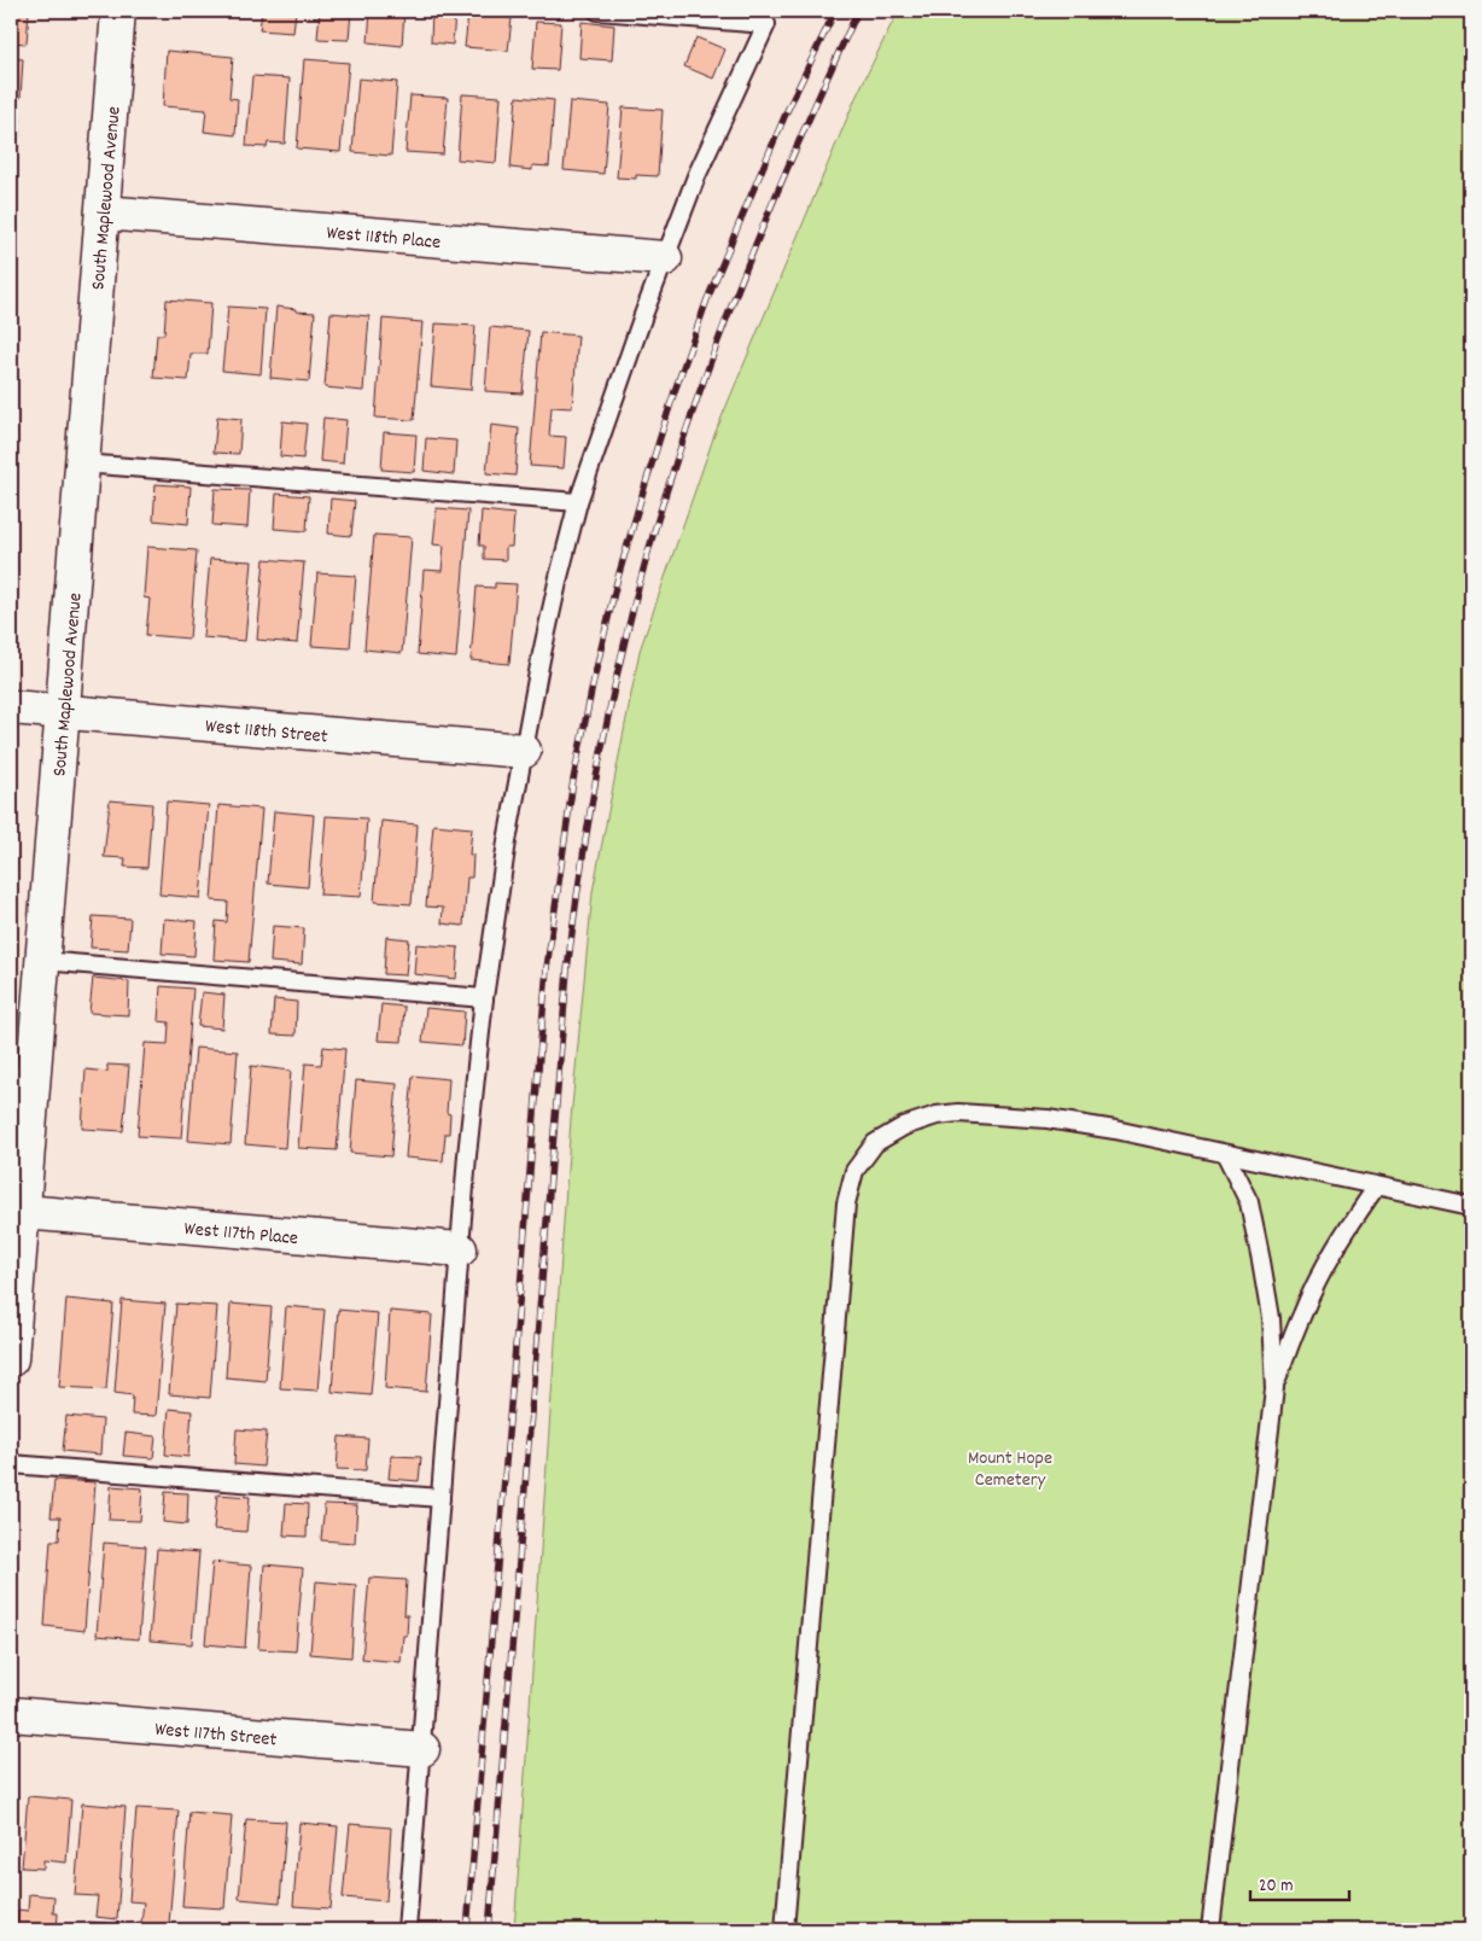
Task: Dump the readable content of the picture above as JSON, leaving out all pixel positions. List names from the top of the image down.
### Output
{
  "streets": {
    "street": [
      "South Maplewood Avenue",
      "West 118th Place",
      "West 118th Street",
      "West 117th Place",
      "West 117th Street"
    ]
  },
  "crossings": [
    ["South Maplewood Avenue", "West 118th Place"],
    ["South Maplewood Avenue", "West 118th Street"],
    ["South Maplewood Avenue", "West 117th Place"]
  ],
  "parks": ["Mount Hope Cemetery"],
  "scale_bar": "20 m"
}
